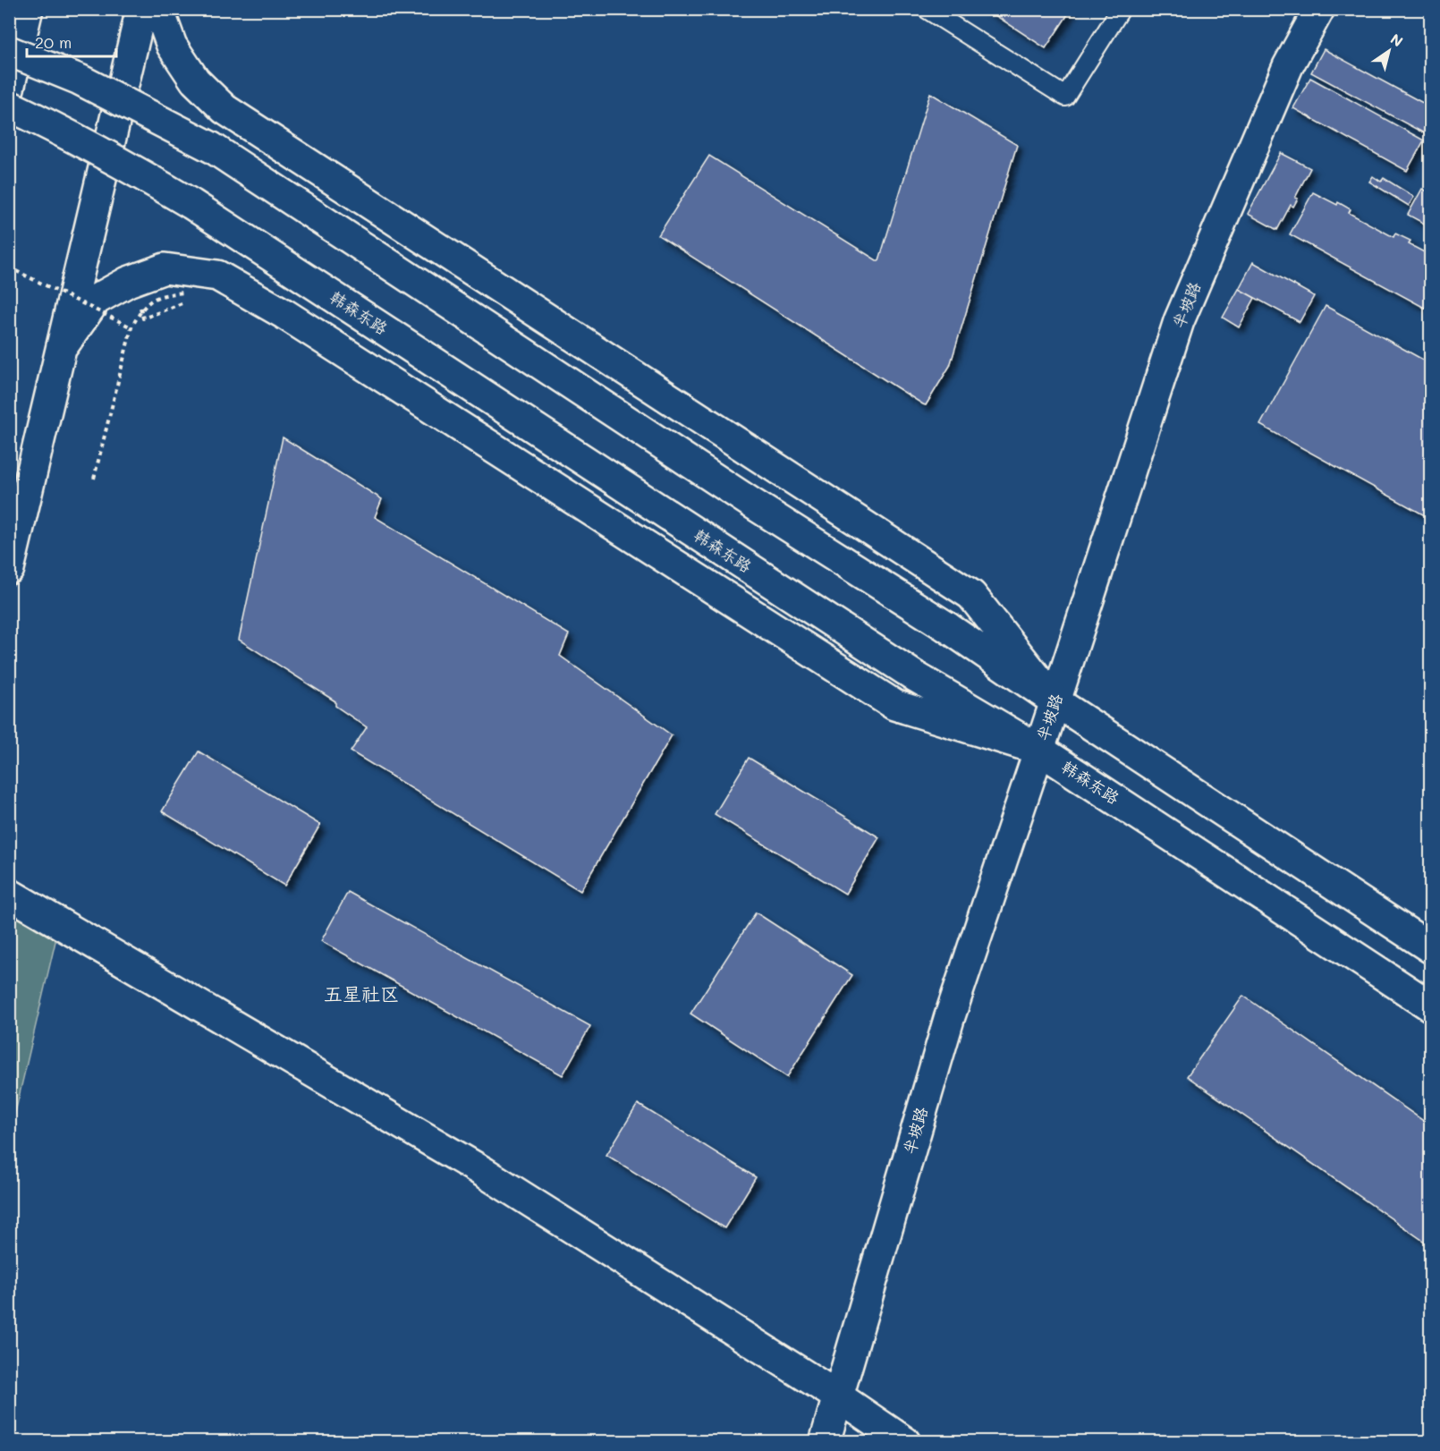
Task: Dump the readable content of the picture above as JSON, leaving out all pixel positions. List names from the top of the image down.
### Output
{
  "streets": {
    "main road": ["半坡路", "韩森东路"]
  },
  "crossings": [
    ["半坡路", "韩森东路"]
  ],
  "districts": ["五星社区"],
  "scale_bar": "20 m",
  "north": "top right"
}
